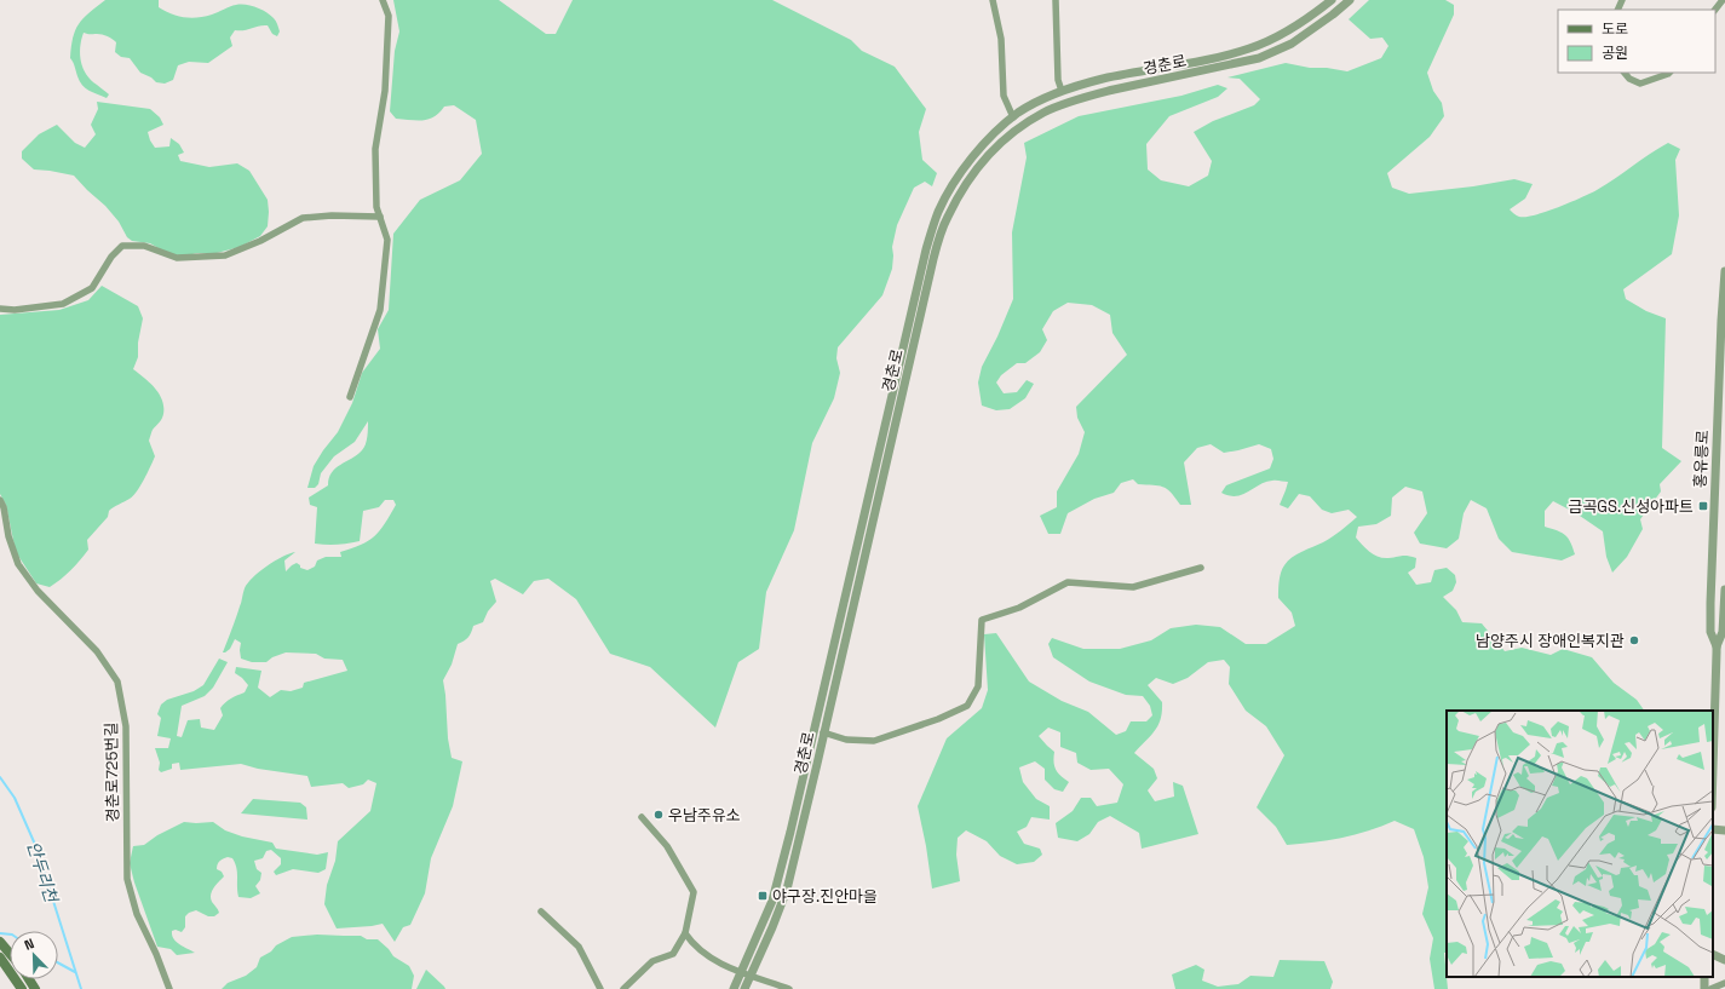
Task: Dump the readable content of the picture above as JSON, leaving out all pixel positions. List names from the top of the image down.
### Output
{
  "streets": {
    "street": ["경춘로", "홍유릉로", "경춘로725번길"]
  },
  "water": ["안두리천"],
  "places": {
    "transit": ["금곡GS.신성아파트", "야구장.진안마을"],
    "other": ["남양주시 장애인복지관", "우남주유소"]
  },
  "legend": ["도로", "공원"],
  "north": "top left"
}
